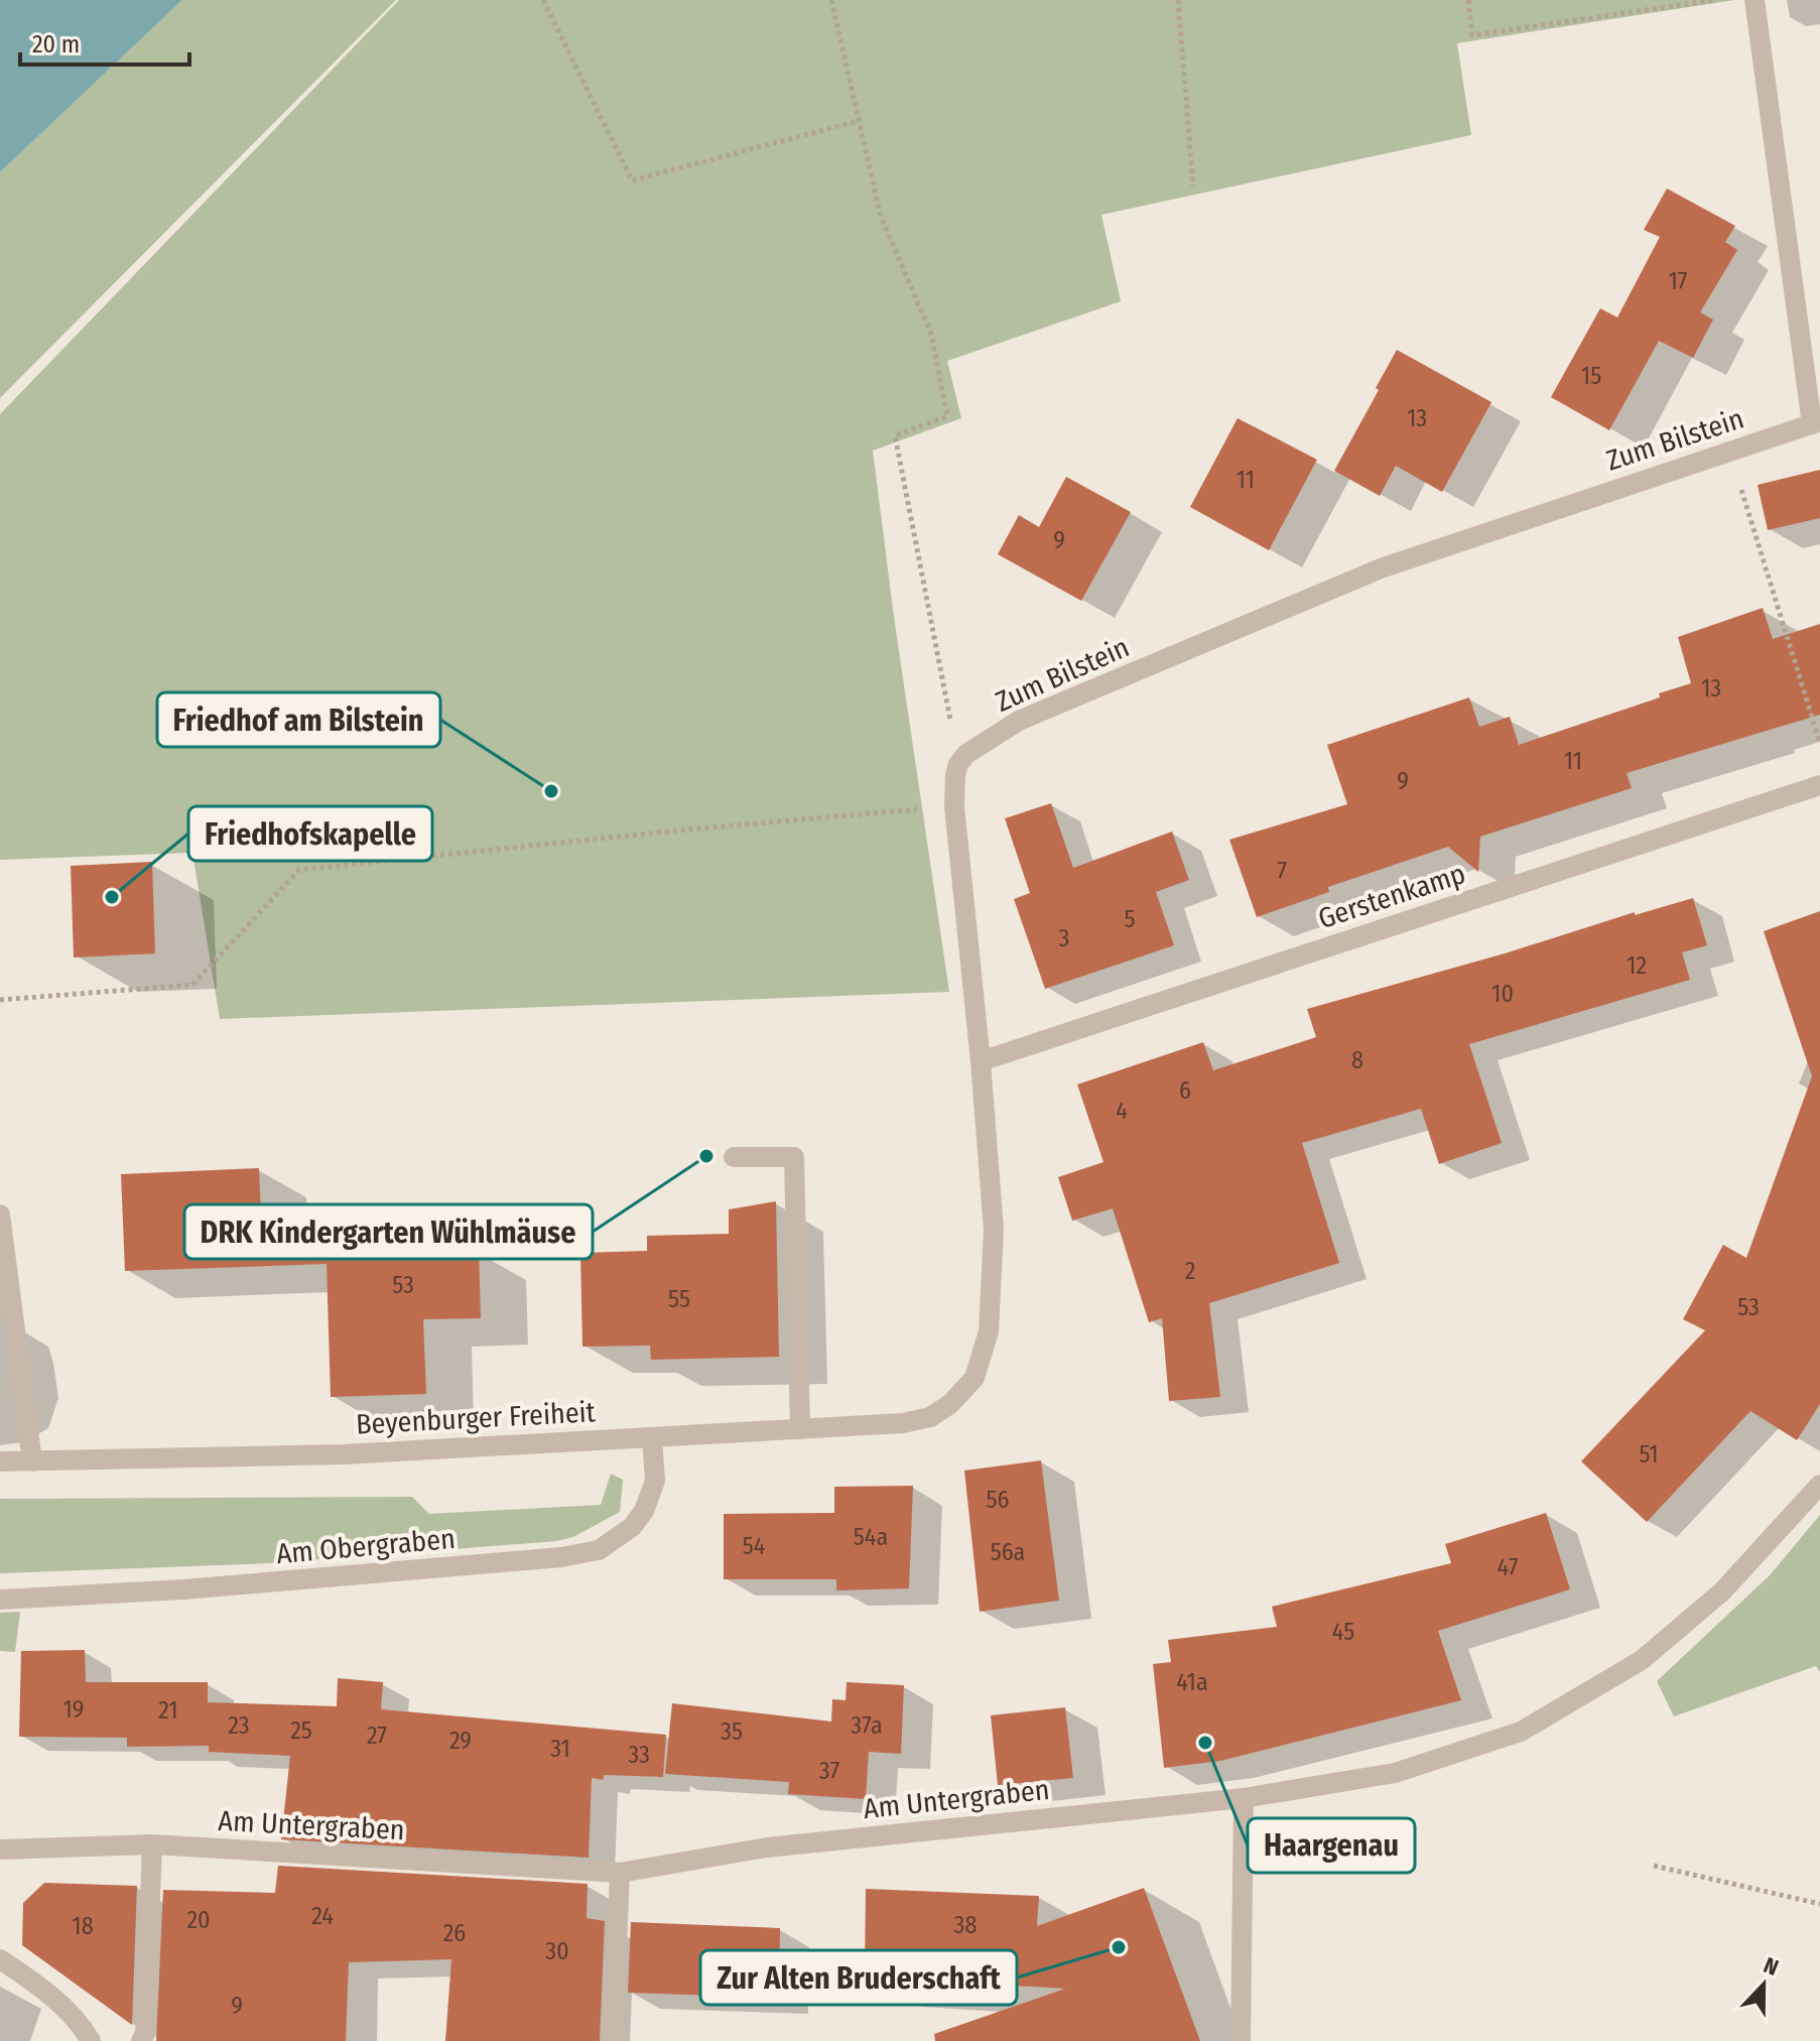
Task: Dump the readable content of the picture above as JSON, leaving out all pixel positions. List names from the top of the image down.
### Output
{
  "streets": {
    "street": [
      "Zum Bilstein",
      "Gerstenkamp",
      "Beyenburger Freiheit",
      "Am Obergraben",
      "Am Untergraben"
    ]
  },
  "crossings": [
    ["Gerstenkamp", "Beyenburger Freiheit"],
    ["Beyenburger Freiheit", "Am Obergraben"]
  ],
  "places": [
    "Friedhof am Bilstein",
    "Friedhofskapelle",
    "DRK Kindergarten Wühlmäuse",
    "Haargenau",
    "Zur Alten Bruderschaft"
  ],
  "house_numbers": [
    "17",
    "15",
    "13",
    "11",
    "9",
    "13",
    "11",
    "9",
    "7",
    "5",
    "3",
    "12",
    "10",
    "8",
    "6",
    "4",
    "2",
    "53",
    "55",
    "53",
    "51",
    "56",
    "54a",
    "54",
    "56a",
    "47",
    "45",
    "41a",
    "19",
    "21",
    "23",
    "37a",
    "25",
    "35",
    "27",
    "29",
    "31",
    "33",
    "37",
    "24",
    "20",
    "38",
    "18",
    "26",
    "30",
    "9"
  ],
  "scale_bar": "20 m",
  "north": "top"
}
